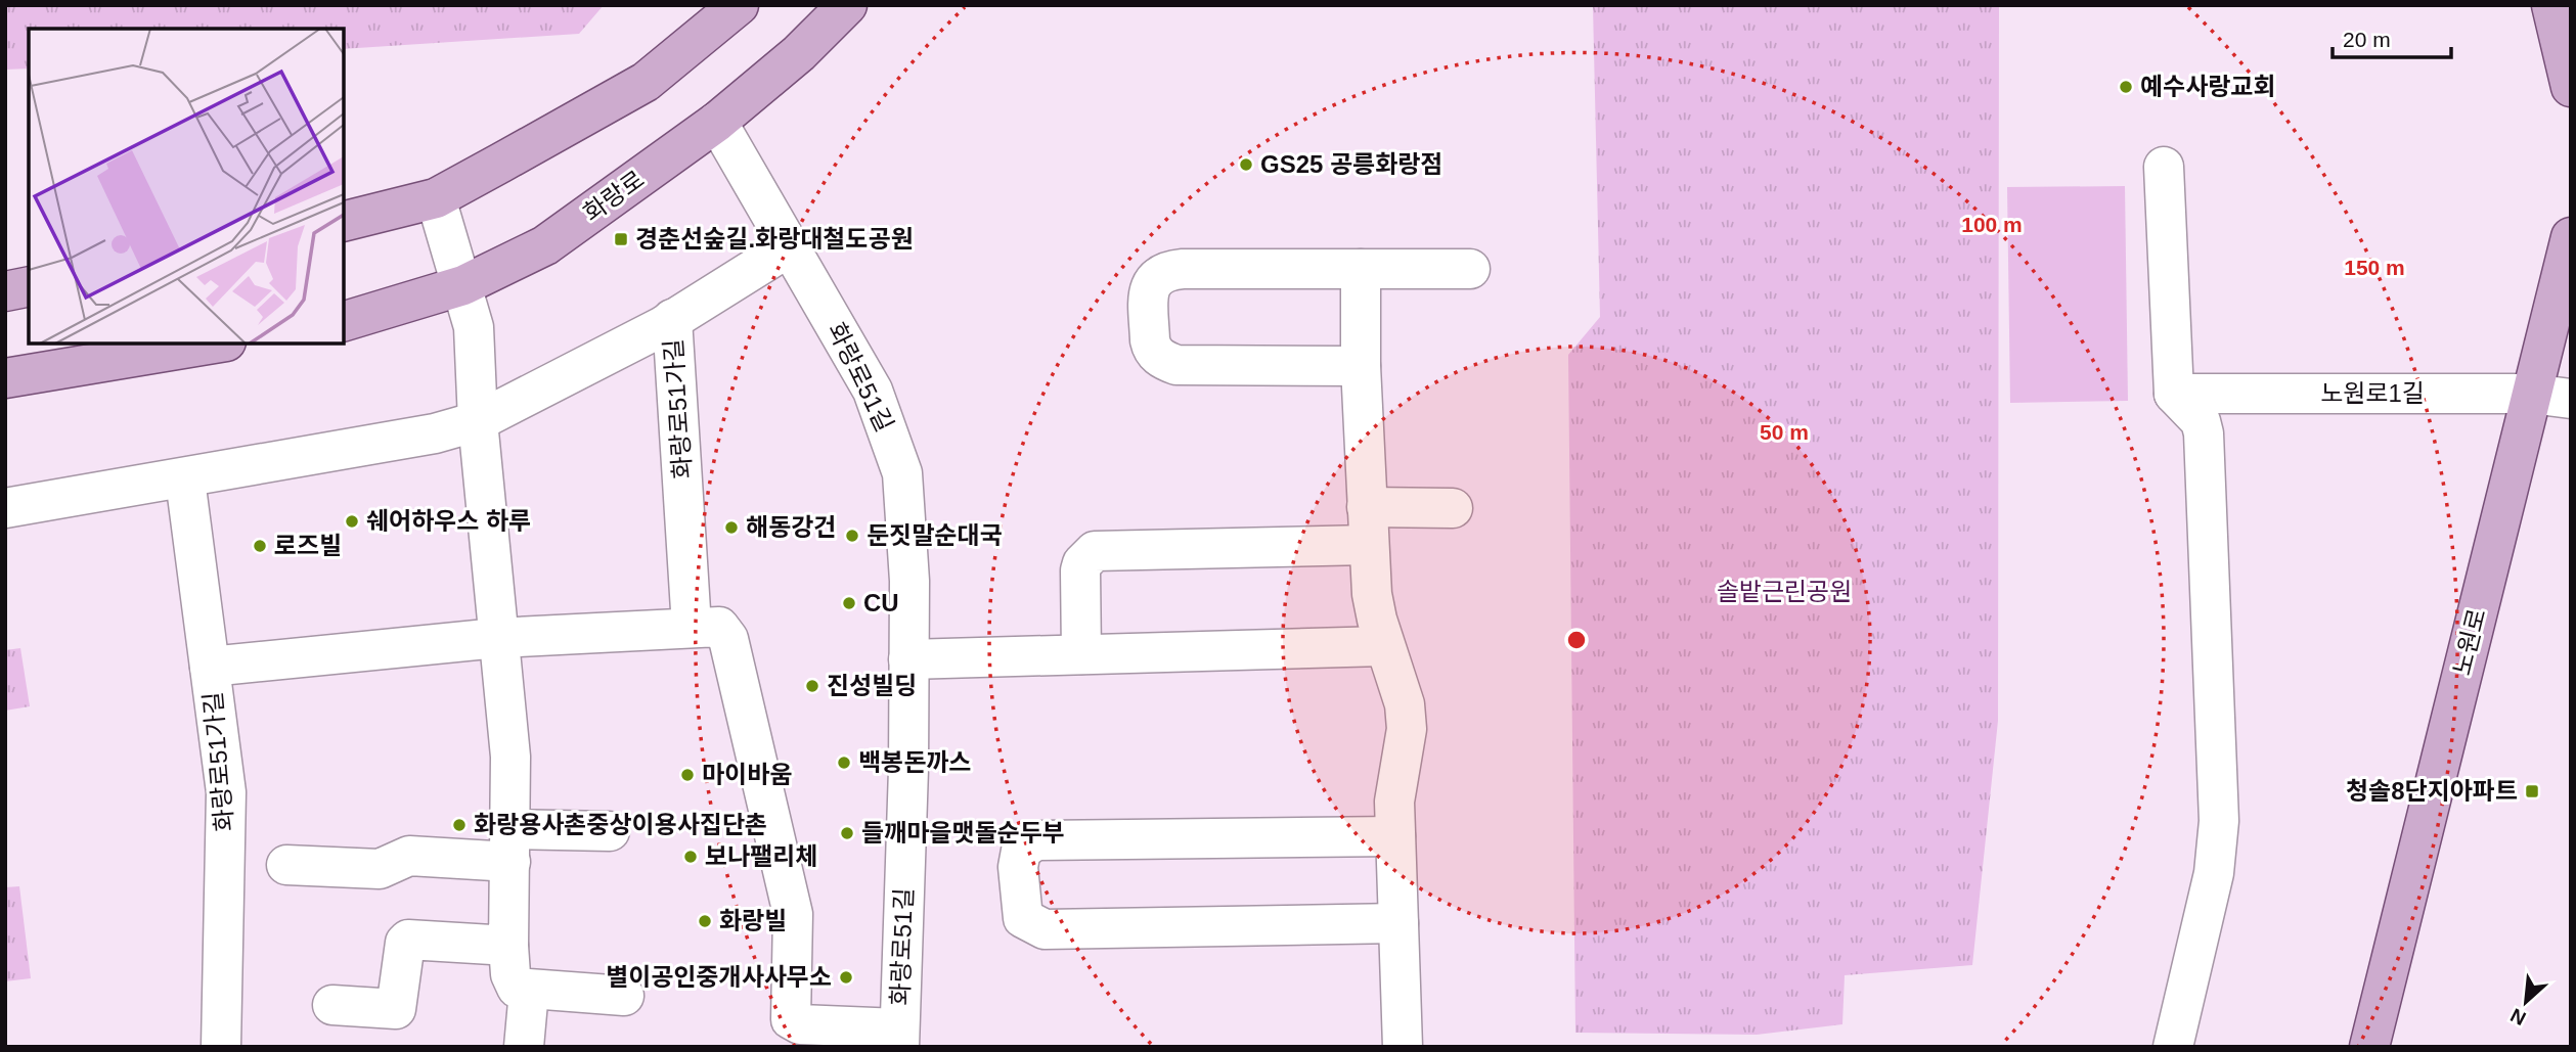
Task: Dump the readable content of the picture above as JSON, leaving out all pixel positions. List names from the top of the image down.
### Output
{
  "streets": {
    "main road": ["화랑로", "노원로"],
    "street": ["화랑로51길", "노원로1길", "화랑로51가길"]
  },
  "crossings": [
    ["화랑로", "화랑로51길"],
    ["화랑로51길", "화랑로51가길"],
    ["노원로1길", "노원로"]
  ],
  "parks": ["솔밭근린공원"],
  "places": {
    "other": [
      "예수사랑교회",
      "GS25 공릉화랑점",
      "쉐어하우스 하루",
      "해동강건",
      "둔짓말순대국",
      "로즈빌",
      "CU",
      "진성빌딩",
      "백봉돈까스",
      "마이바움",
      "화랑용사촌중상이용사집단촌",
      "들깨마을맷돌순두부",
      "보나팰리체",
      "화랑빌",
      "별이공인중개사사무소"
    ],
    "transit": ["경춘선숲길.화랑대철도공원", "청솔8단지아파트"]
  },
  "scale_bar": "20 m",
  "north": "bottom left",
  "rings": ["100 m", "150 m", "50 m"]
}
